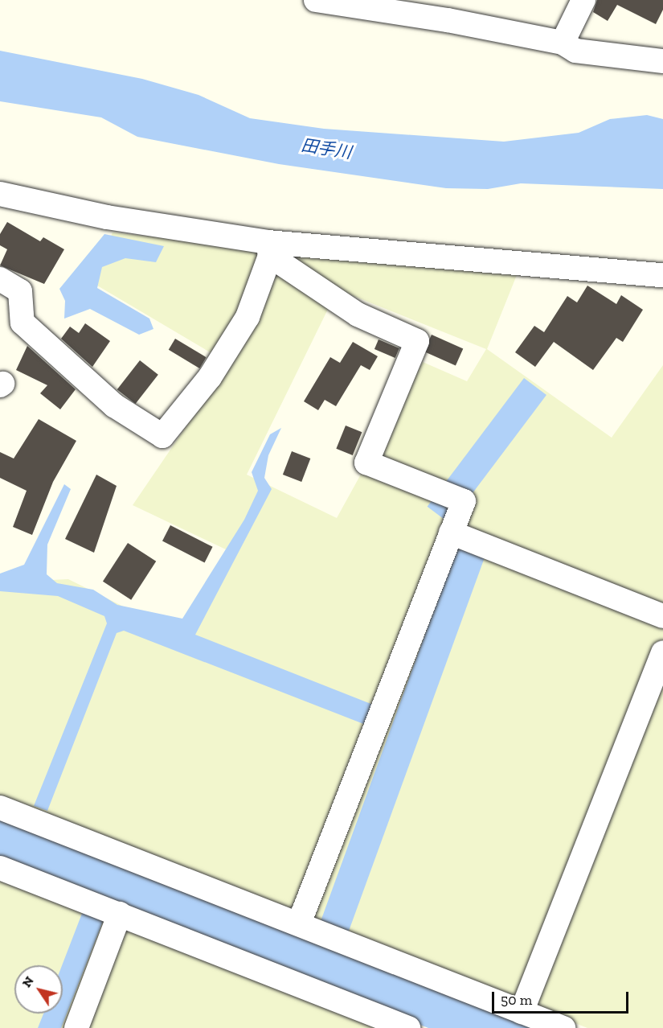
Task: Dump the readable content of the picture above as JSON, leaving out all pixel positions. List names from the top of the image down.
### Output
{
  "water": ["田手川"],
  "scale_bar": "50 m",
  "north": "top left"
}
